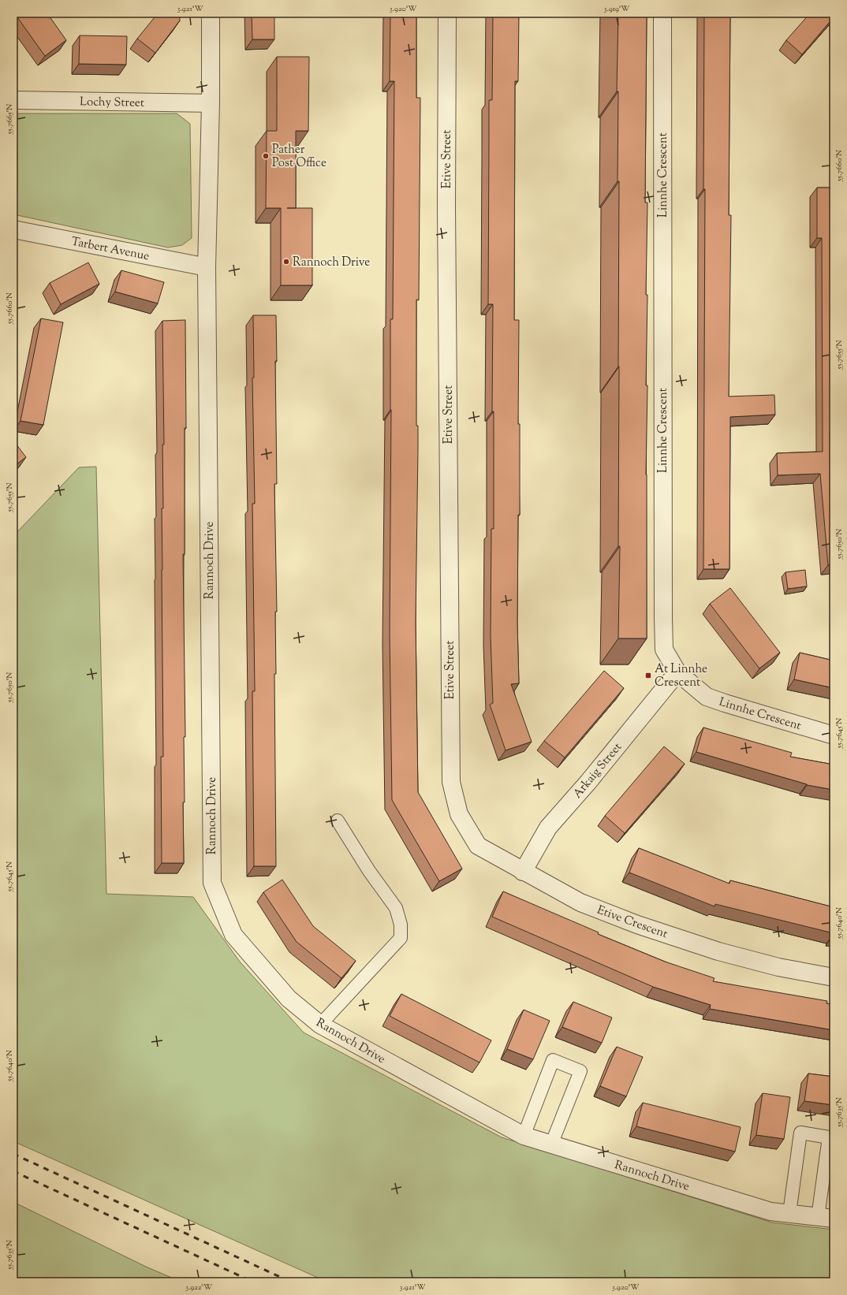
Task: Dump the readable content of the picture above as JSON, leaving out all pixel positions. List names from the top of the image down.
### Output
{
  "streets": {
    "street": [
      "Lochy Street",
      "Etive Street",
      "Linnhe Crescent",
      "Tarbert Avenue",
      "Rannoch Drive",
      "Arkaig Street",
      "Etive Crescent"
    ]
  },
  "crossings": [
    ["Lochy Street", "Rannoch Drive"],
    ["Etive Street", "Etive Crescent"],
    ["Linnhe Crescent", "Arkaig Street"],
    ["Tarbert Avenue", "Rannoch Drive"],
    ["Arkaig Street", "Etive Crescent"]
  ],
  "places": {
    "other": ["Pather Post Office", "Rannoch Drive"],
    "transit": ["At Linnhe Crescent"]
  },
  "coordinates": [
    "3.921°W",
    "3.920°W",
    "3.919°W",
    "55.7665°N",
    "55.7660°N",
    "55.7655°N",
    "55.7650°N",
    "55.7645°N",
    "55.7640°N",
    "55.7635°N",
    "3.922°W"
  ]
}
